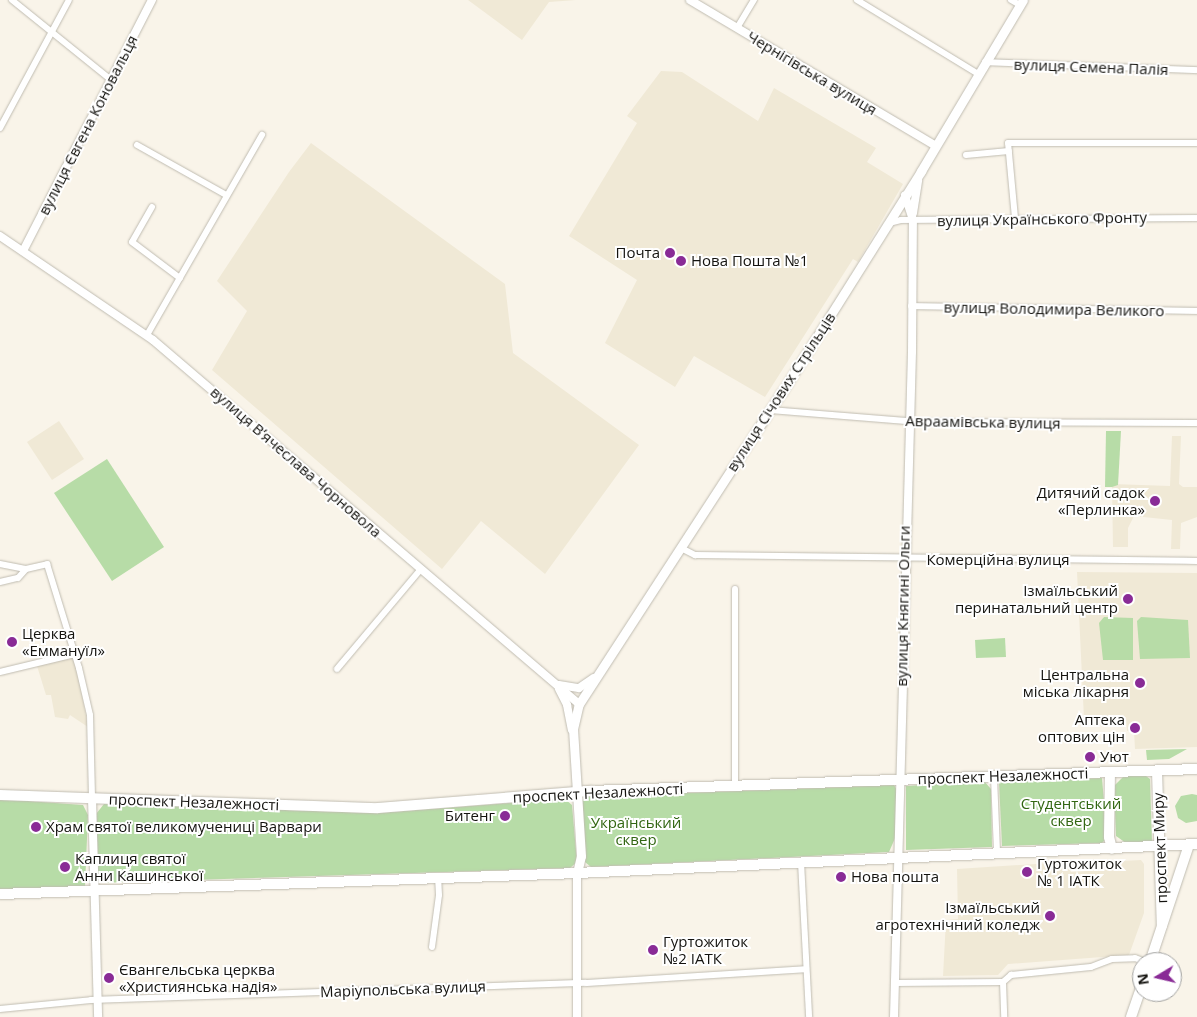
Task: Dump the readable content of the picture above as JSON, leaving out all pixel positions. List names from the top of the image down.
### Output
{
  "streets": {
    "main road": ["вулиця Січових Стрільців", "проспект Незалежності", "проспект Миру"],
    "street": [
      "вулиця Семена Палія",
      "Чернігівська вулиця",
      "вулиця Євгена Коновальця",
      "вулиця Українського Фронту",
      "вулиця Володимира Великого",
      "Авраамівська вулиця",
      "вулиця Вʼячеслава Чорновола",
      "Комерційна вулиця",
      "вулиця Княгині Ольги",
      "Маріупольська вулиця"
    ]
  },
  "crossings": [
    ["вулиця Семена Палія", "вулиця Січових Стрільців"],
    ["Чернігівська вулиця", "вулиця Січових Стрільців"],
    ["вулиця Євгена Коновальця", "вулиця Вʼячеслава Чорновола"],
    ["вулиця Українського Фронту", "вулиця Січових Стрільців"],
    ["вулиця Українського Фронту", "вулиця Княгині Ольги"],
    ["вулиця Володимира Великого", "вулиця Княгині Ольги"],
    ["вулиця Січових Стрільців", "Авраамівська вулиця"],
    ["вулиця Січових Стрільців", "вулиця Вʼячеслава Чорновола"],
    ["вулиця Січових Стрільців", "Комерційна вулиця"],
    ["вулиця Січових Стрільців", "вулиця Княгині Ольги"],
    ["вулиця Січових Стрільців", "проспект Незалежності"],
    ["Авраамівська вулиця", "вулиця Княгині Ольги"],
    ["Комерційна вулиця", "вулиця Княгині Ольги"],
    ["вулиця Княгині Ольги", "проспект Незалежності"],
    ["проспект Незалежності", "проспект Миру"]
  ],
  "parks": ["Студентський сквер", "Український сквер"],
  "places": [
    "Почта",
    "Нова Пошта №1",
    "Дитячий садок «Перлинка»",
    "Ізмаїльський перинатальний центр",
    "Церква «Еммануїл»",
    "Центральна міська лікарня",
    "Аптека оптових цін",
    "Уют",
    "Битенг",
    "Храм святої великомучениці Варвари",
    "Каплиця cвятої Анни Кашинської",
    "Гуртожиток № 1 ІАТК",
    "Нова пошта",
    "Ізмаїльський агротехнічний коледж",
    "Гуртожиток №2 ІАТК",
    "Євангельська церква «Християнська надія»"
  ],
  "north": "left"
}
